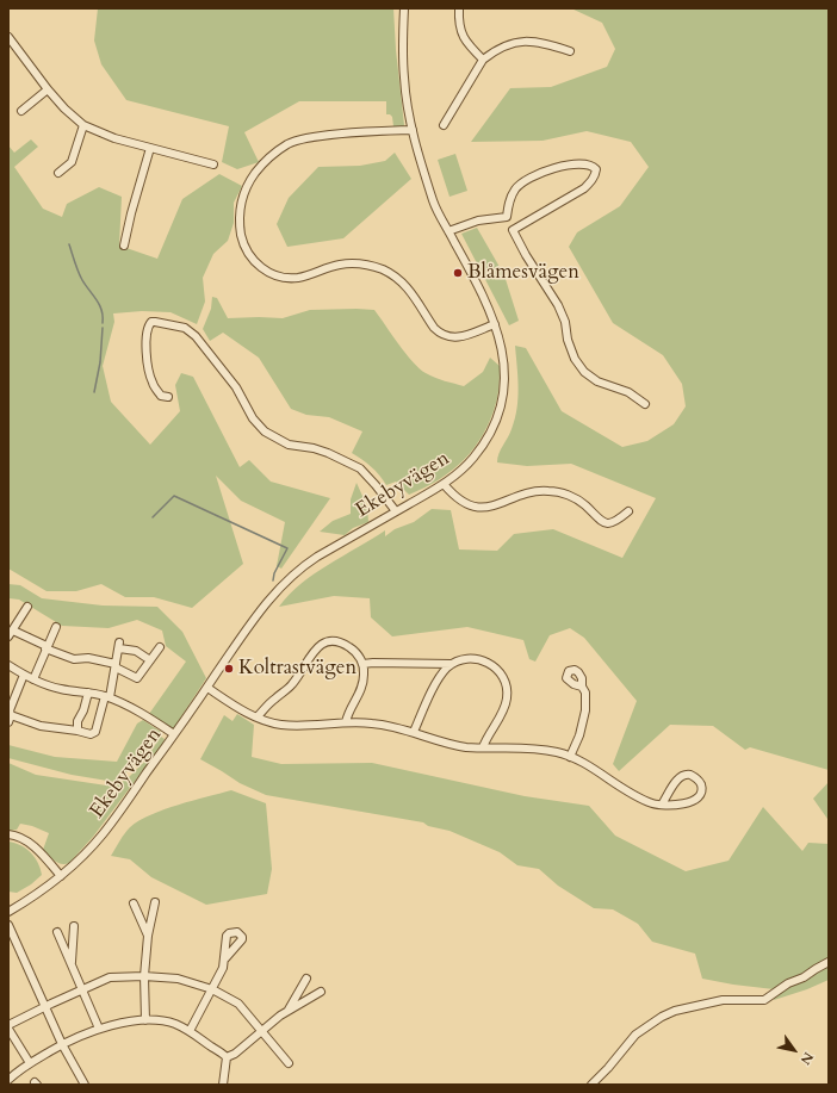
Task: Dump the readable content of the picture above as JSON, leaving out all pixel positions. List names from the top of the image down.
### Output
{
  "streets": {
    "street": ["Ekebyvägen"]
  },
  "places": ["Blåmesvägen", "Koltrastvägen"],
  "north": "bottom right"
}
